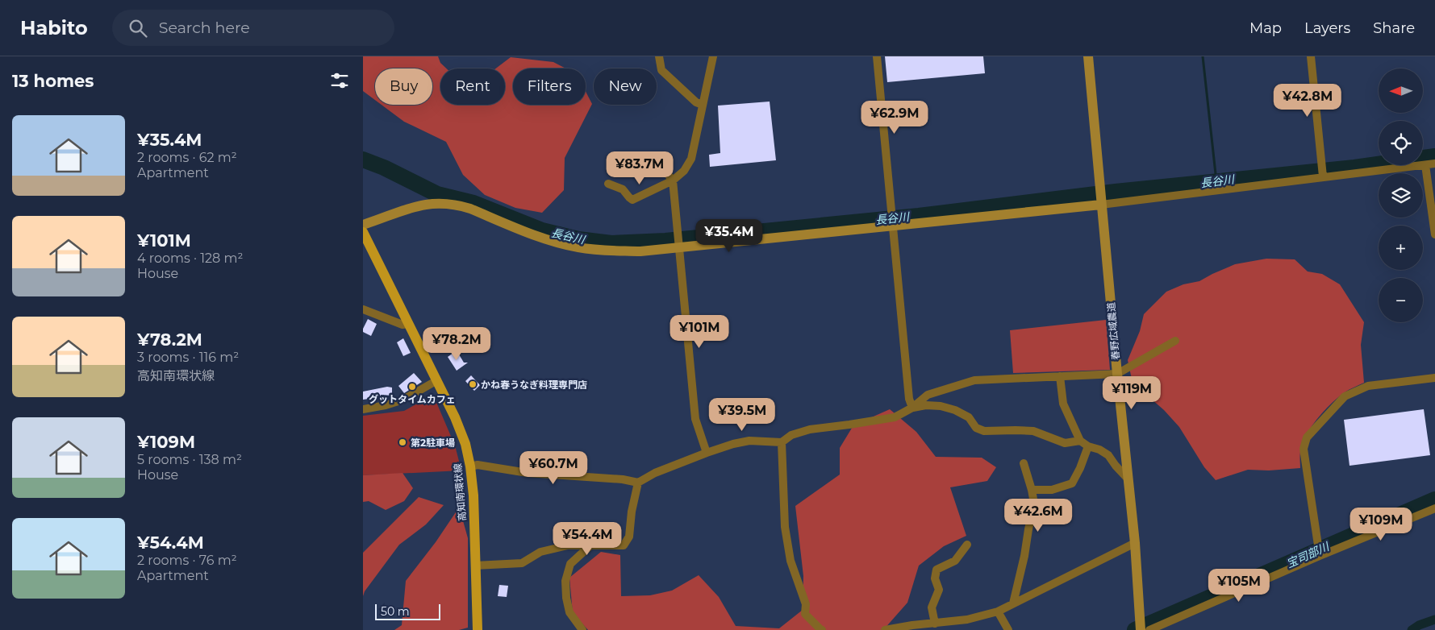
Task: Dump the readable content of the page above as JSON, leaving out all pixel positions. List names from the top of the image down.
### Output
{
  "streets": {
    "main road": ["高知南環状線"],
    "street": ["春野広域農道"]
  },
  "water": ["長谷川", "宝司部川"],
  "places": ["かね春うなぎ料理専門店", "グットタイムカフェ", "第2駐車場"],
  "scale_bar": "50 m",
  "north": "left",
  "page": {
    "header": "Habito",
    "search": "Search here",
    "nav": ["Map", "Layers", "Share"],
    "heading": "13 homes",
    "map_buttons": ["+", "−"],
    "chip": [
      "Buy",
      "Rent",
      "Filters",
      "New"
    ],
    "price": [
      "¥42.8M",
      "¥62.9M",
      "¥83.7M",
      "¥35.4M",
      "¥101M",
      "¥78.2M",
      "¥119M",
      "¥39.5M",
      "¥60.7M",
      "¥42.6M",
      "¥109M",
      "¥54.4M",
      "¥105M"
    ],
    "list": [
      {
        "name": "¥35.4M",
        "note": "2 rooms · 62 m² · Apartment"
      },
      {
        "name": "¥101M",
        "note": "4 rooms · 128 m² · House"
      },
      {
        "name": "¥78.2M",
        "note": "3 rooms · 116 m² · 高知南環状線"
      },
      {
        "name": "¥109M",
        "note": "5 rooms · 138 m² · House"
      },
      {
        "name": "¥54.4M",
        "note": "2 rooms · 76 m² · Apartment"
      }
    ],
    "scale": "50 m"
  }
}
